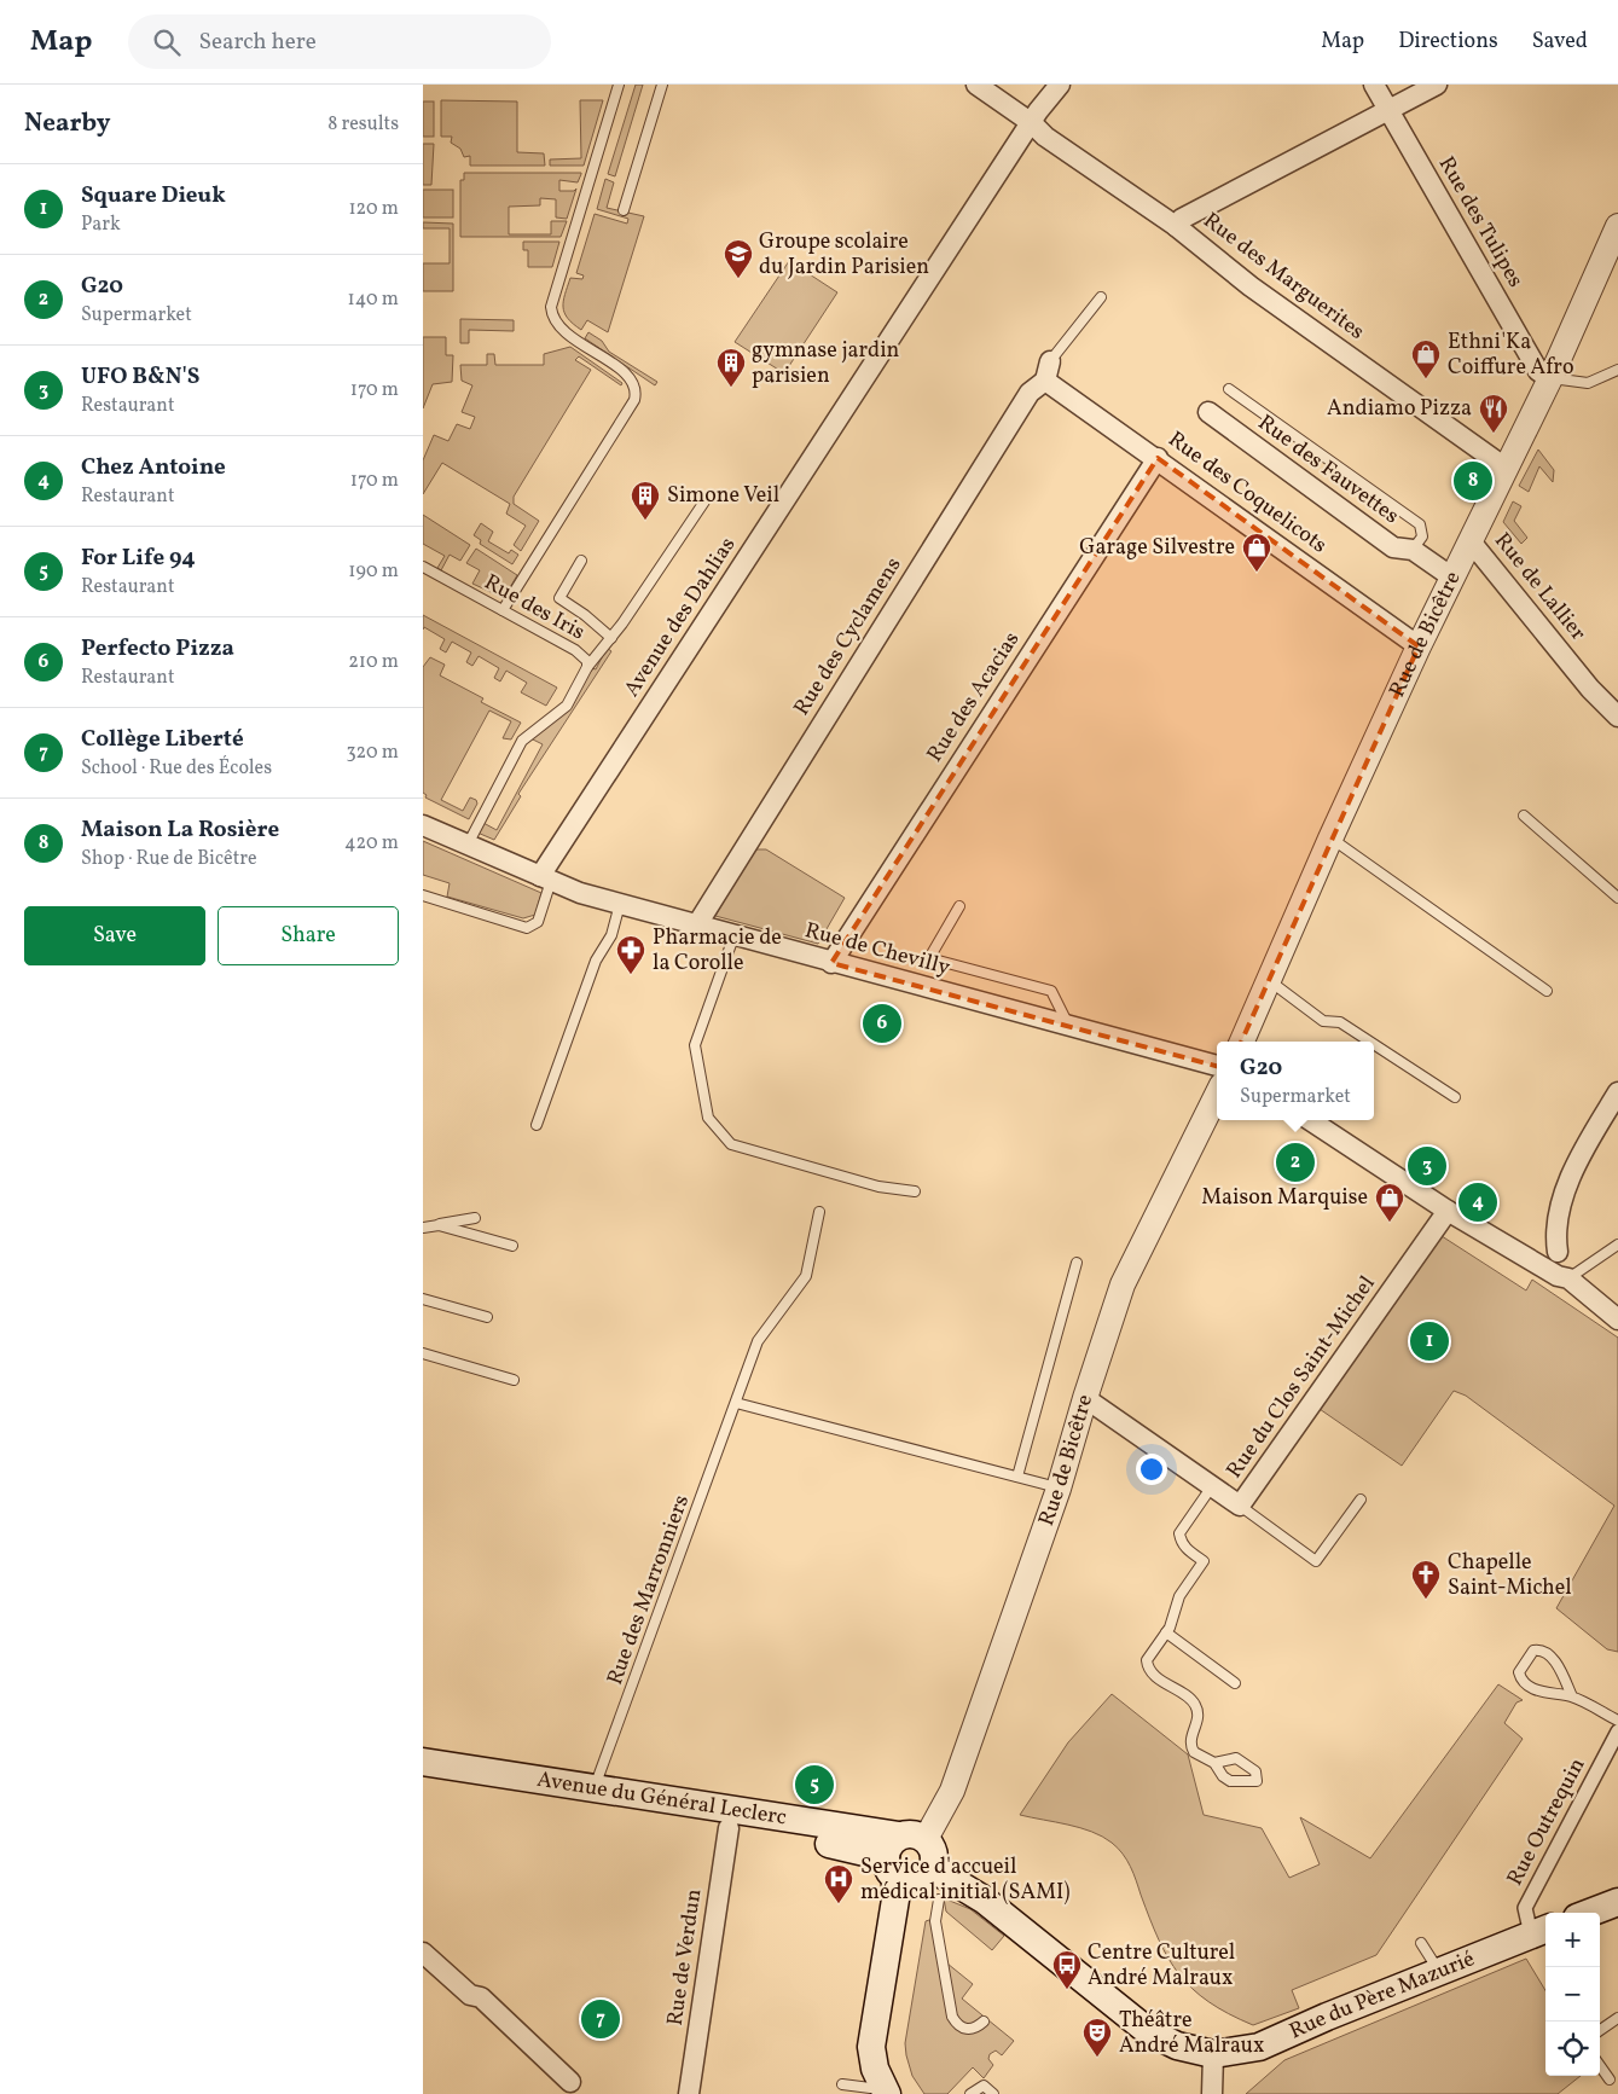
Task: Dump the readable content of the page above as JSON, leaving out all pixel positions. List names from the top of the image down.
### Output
{
  "streets": {
    "main road": ["Avenue du Général Leclerc", "Rue du Père Mazurié"],
    "street": [
      "Rue des Tulipes",
      "Rue des Marguerites",
      "Rue des Fauvettes",
      "Rue des Coquelicots",
      "Rue de Lallier",
      "Avenue des Dahlias",
      "Rue de Bicêtre",
      "Rue des Cyclamens",
      "Rue des Acacias",
      "Rue de Chevilly",
      "Rue du Clos Saint-Michel",
      "Rue Outrequin",
      "Rue de Verdun"
    ],
    "lane": ["Rue des Iris", "Rue des Marronniers"]
  },
  "crossings": [
    ["Rue des Tulipes", "Rue de Bicêtre"],
    ["Rue des Marguerites", "Avenue des Dahlias"],
    ["Rue des Marguerites", "Rue de Bicêtre"],
    ["Rue des Fauvettes", "Rue de Bicêtre"],
    ["Rue des Coquelicots", "Rue de Bicêtre"],
    ["Rue des Coquelicots", "Rue des Cyclamens"],
    ["Rue des Coquelicots", "Rue des Acacias"],
    ["Rue de Lallier", "Rue de Bicêtre"],
    ["Rue des Iris", "Rue de Chevilly"],
    ["Avenue des Dahlias", "Rue de Chevilly"],
    ["Rue de Bicêtre", "Rue du Clos Saint-Michel"],
    ["Rue de Bicêtre", "Avenue du Général Leclerc"],
    ["Rue des Cyclamens", "Rue de Chevilly"],
    ["Rue des Acacias", "Rue de Chevilly"],
    ["Rue des Marronniers", "Avenue du Général Leclerc"],
    ["Rue Outrequin", "Rue du Père Mazurié"]
  ],
  "places": {
    "school or university": ["Groupe scolaire du Jardin Parisien"],
    "shop": ["Ethni'Ka Coiffure Afro", "Garage Silvestre", "Maison Marquise"],
    "building": ["gymnase jardin parisien", "Simone Veil"],
    "restaurant": ["Andiamo Pizza"],
    "pharmacy": ["Pharmacie de la Corolle"],
    "church": ["Chapelle Saint-Michel"],
    "hospital": ["Service d'accueil médical initial (SAMI)"],
    "bus stop": ["Centre Culturel André Malraux"],
    "theatre": ["Théâtre André Malraux"]
  },
  "page": {
    "header": "Map",
    "search": "Search here",
    "nav": ["Map", "Directions", "Saved"],
    "heading": ["Nearby", "8 results"],
    "list": [
      {
        "mark": "1",
        "name": "Square Dieuk",
        "note": "Park",
        "value": "120 m"
      },
      {
        "mark": "2",
        "name": "G20",
        "note": "Supermarket",
        "value": "140 m"
      },
      {
        "mark": "3",
        "name": "UFO B&N'S",
        "note": "Restaurant",
        "value": "170 m"
      },
      {
        "mark": "4",
        "name": "Chez Antoine",
        "note": "Restaurant",
        "value": "170 m"
      },
      {
        "mark": "5",
        "name": "For Life 94",
        "note": "Restaurant",
        "value": "190 m"
      },
      {
        "mark": "6",
        "name": "Perfecto Pizza",
        "note": "Restaurant",
        "value": "210 m"
      },
      {
        "mark": "7",
        "name": "Collège Liberté",
        "note": "School · Rue des Écoles",
        "value": "320 m"
      },
      {
        "mark": "8",
        "name": "Maison La Rosière",
        "note": "Shop · Rue de Bicêtre",
        "value": "420 m"
      }
    ],
    "pins": [
      "8",
      "6",
      "2",
      "3",
      "4",
      "1",
      "5",
      "7"
    ],
    "buttons": ["Save", "Share"],
    "popup": ["G20", "Supermarket"],
    "map_buttons": ["+", "−"]
  }
}
